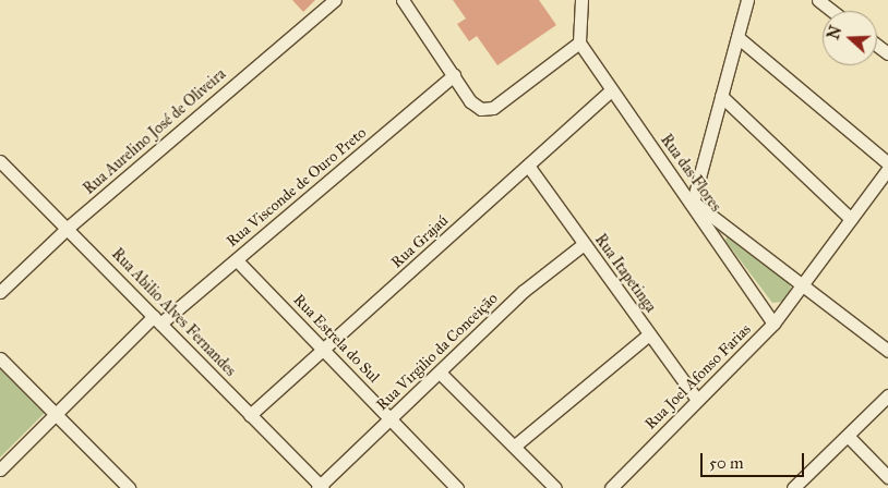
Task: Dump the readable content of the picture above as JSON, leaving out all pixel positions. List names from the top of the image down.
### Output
{
  "streets": {
    "street": [
      "Rua Aurelino José de Oliveira",
      "Rua das Flores",
      "Rua Visconde de Ouro Preto",
      "Rua Grajaú",
      "Rua Itapetinga",
      "Rua Abilio Alves Fernandes",
      "Rua Estrela do Sul",
      "Rua Virgilio da Conceição",
      "Rua Joel Afonso Farias"
    ]
  },
  "crossings": [
    ["Rua Aurelino José de Oliveira", "Rua Abilio Alves Fernandes"],
    ["Rua das Flores", "Rua Grajaú"],
    ["Rua das Flores", "Rua Joel Afonso Farias"],
    ["Rua Visconde de Ouro Preto", "Rua Abilio Alves Fernandes"],
    ["Rua Visconde de Ouro Preto", "Rua Estrela do Sul"],
    ["Rua Grajaú", "Rua Itapetinga"],
    ["Rua Grajaú", "Rua Abilio Alves Fernandes"],
    ["Rua Grajaú", "Rua Estrela do Sul"],
    ["Rua Itapetinga", "Rua Virgilio da Conceição"],
    ["Rua Itapetinga", "Rua Joel Afonso Farias"],
    ["Rua Abilio Alves Fernandes", "Rua Virgilio da Conceição"],
    ["Rua Estrela do Sul", "Rua Virgilio da Conceição"]
  ],
  "scale_bar": "50 m",
  "north": "left"
}
